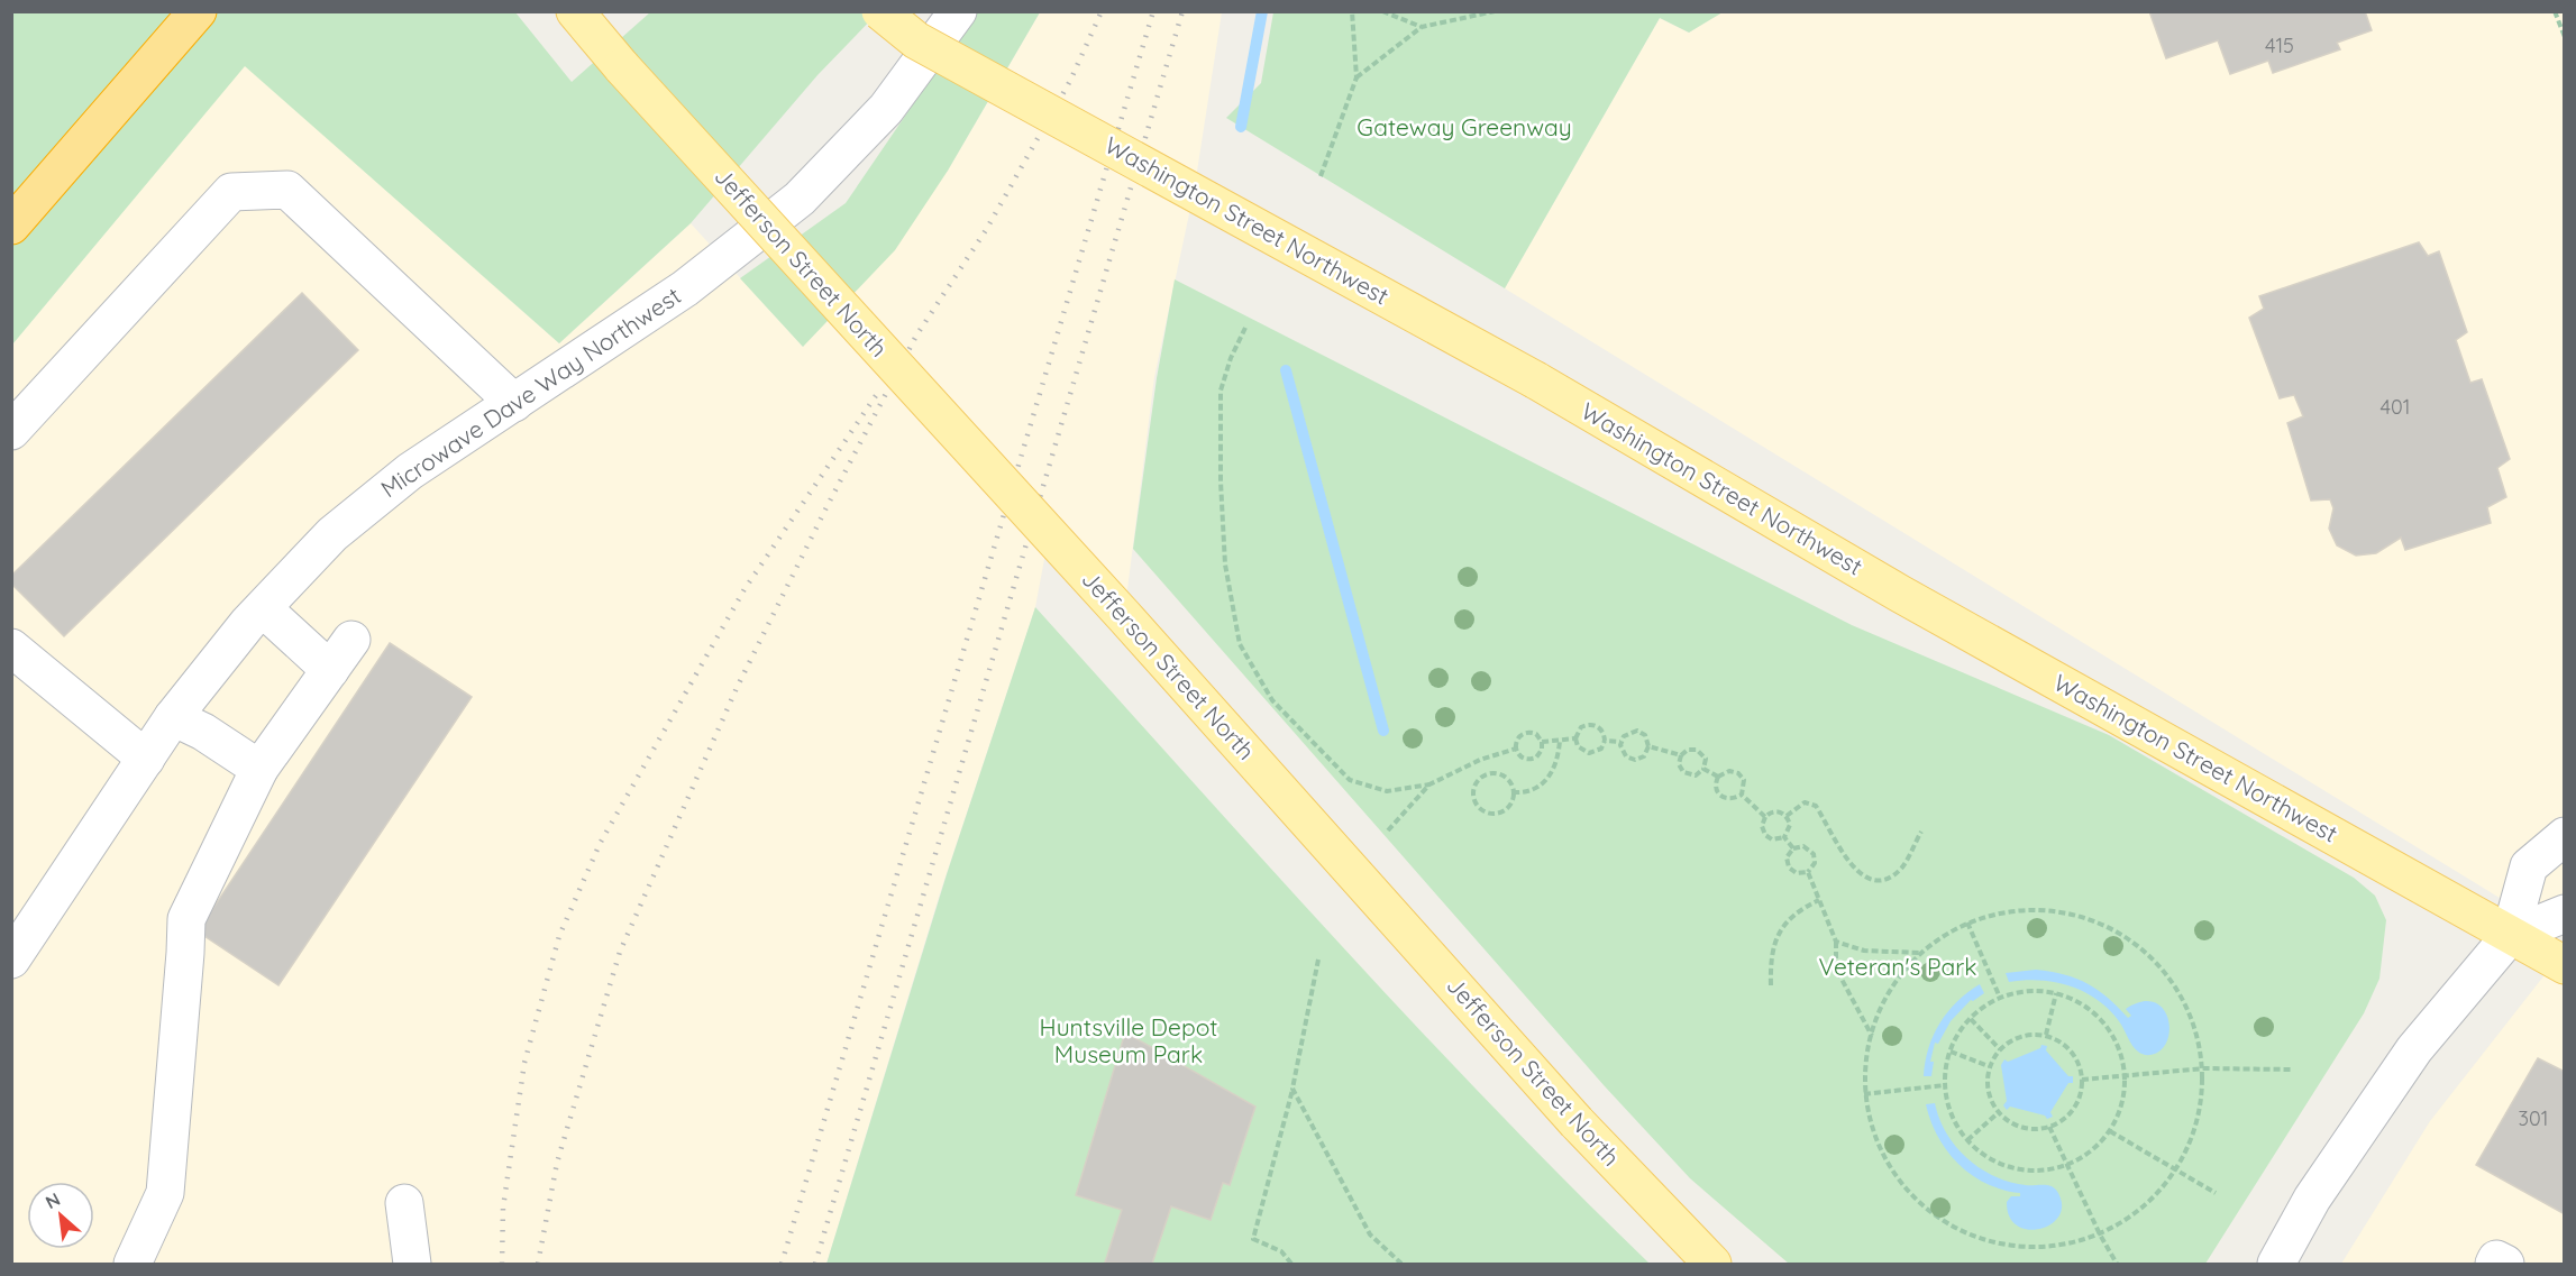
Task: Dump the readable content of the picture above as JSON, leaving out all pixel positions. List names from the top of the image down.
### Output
{
  "streets": {
    "main road": ["Washington Street Northwest", "Jefferson Street North"],
    "street": ["Microwave Dave Way Northwest"]
  },
  "parks": ["Gateway Greenway", "Veteran's Park", "Huntsville Depot Museum Park"],
  "house_numbers": ["415", "401", "301"],
  "north": "top left"
}
